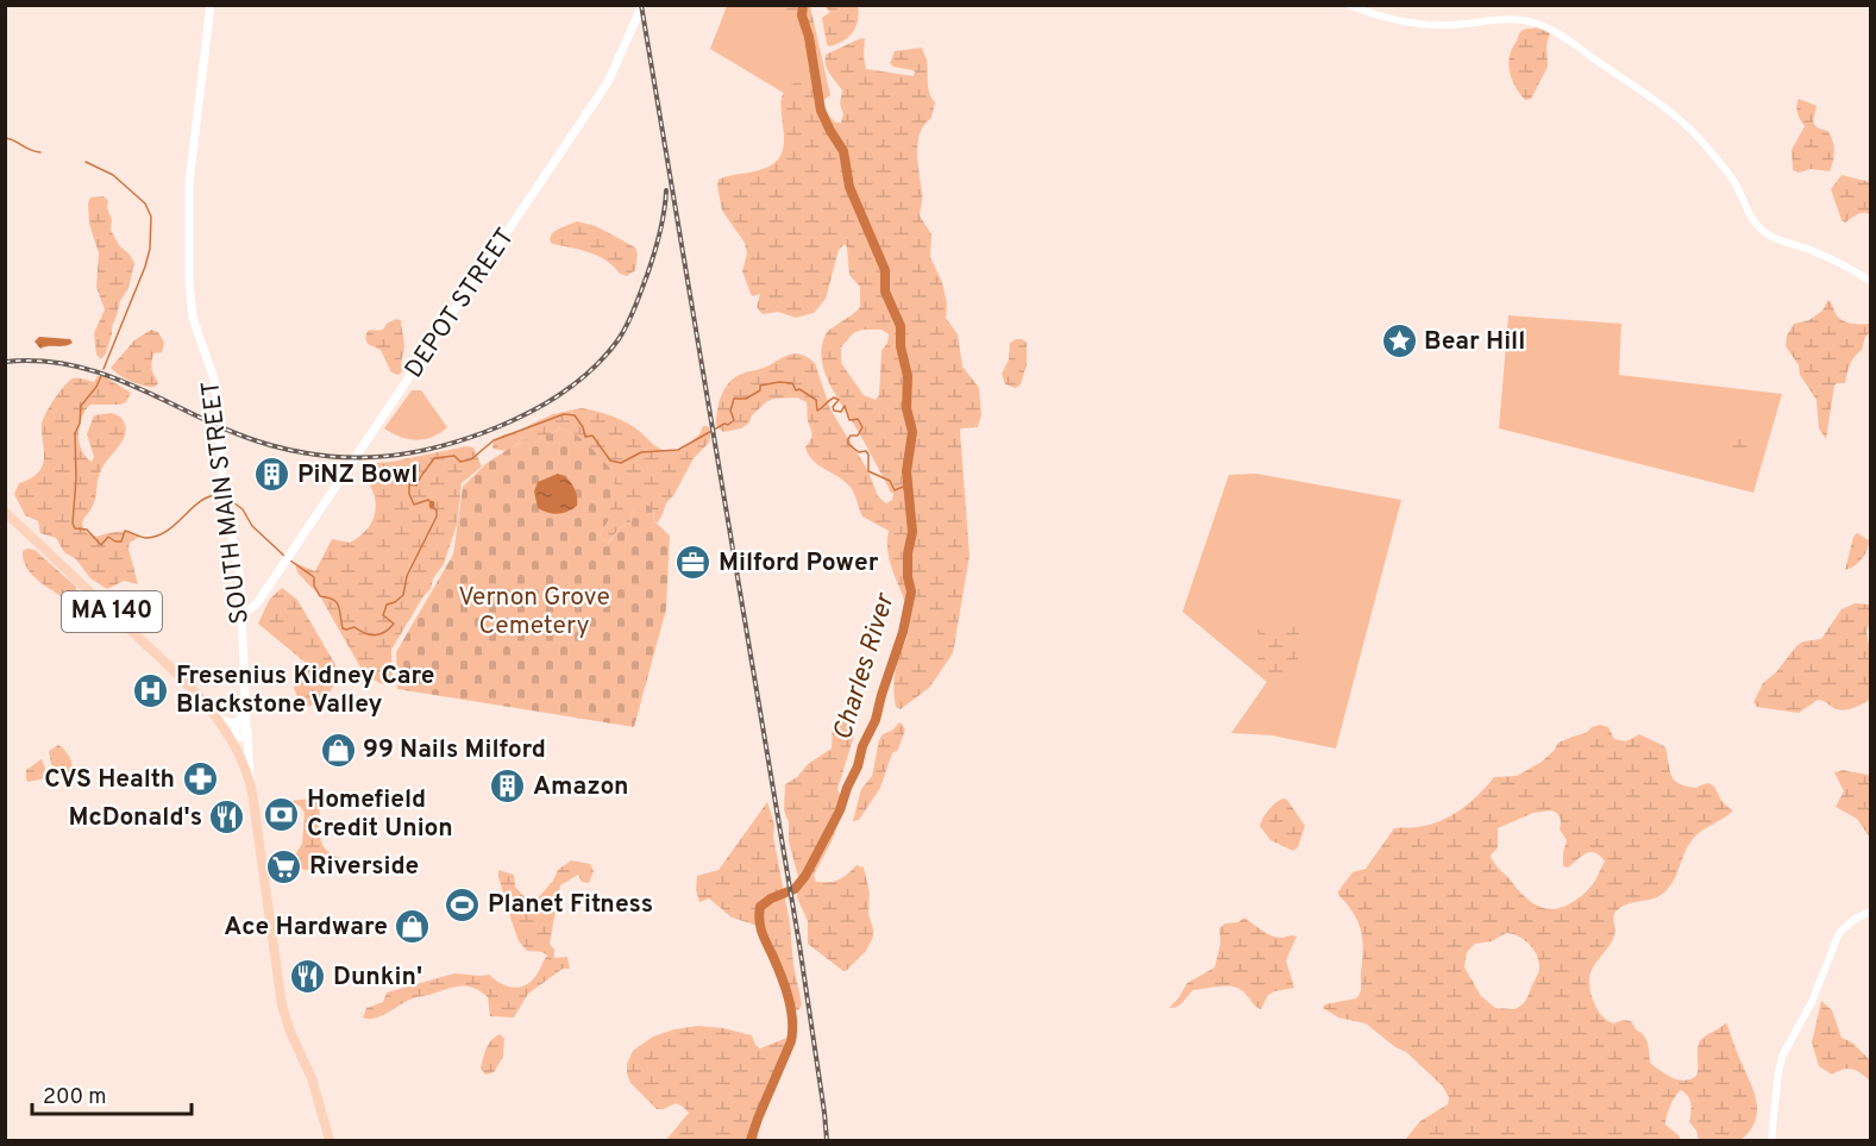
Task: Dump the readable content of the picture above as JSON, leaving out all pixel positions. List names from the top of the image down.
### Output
{
  "streets": {
    "main road": ["DEPOT STREET", "SOUTH MAIN STREET", "MA 140"]
  },
  "crossings": [
    ["DEPOT STREET", "SOUTH MAIN STREET"],
    ["SOUTH MAIN STREET", "MA 140"]
  ],
  "water": ["Charles River"],
  "parks": ["Vernon Grove Cemetery"],
  "places": {
    "place": ["Bear Hill"],
    "building": ["PiNZ Bowl", "Amazon"],
    "office": ["Milford Power"],
    "hospital": ["Fresenius Kidney Care Blackstone Valley"],
    "shop": ["99 Nails Milford", "Ace Hardware"],
    "pharmacy": ["CVS Health"],
    "bank": ["Homefield Credit Union"],
    "restaurant": ["McDonald's", "Dunkin'"],
    "supermarket": ["Riverside"],
    "sports": ["Planet Fitness"]
  },
  "scale_bar": "200 m"
}
